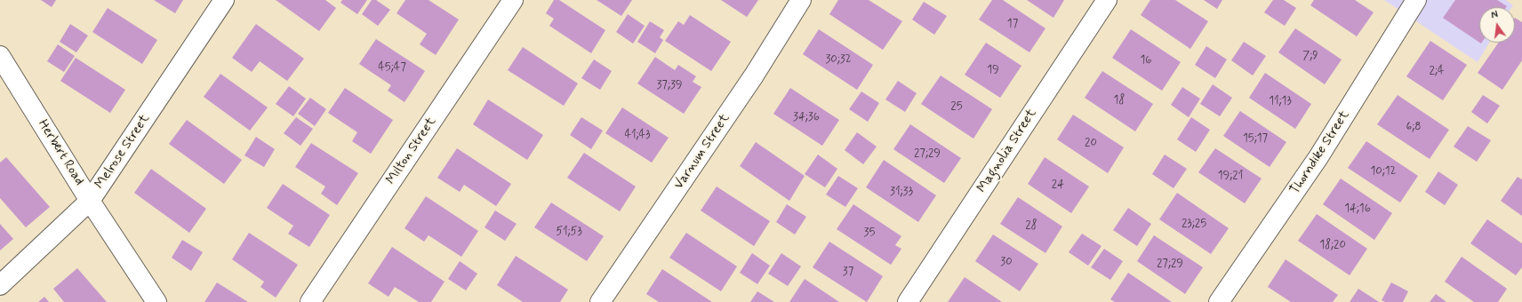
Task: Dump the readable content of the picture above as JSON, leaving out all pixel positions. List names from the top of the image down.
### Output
{
  "streets": {
    "street": [
      "Milton Street",
      "Magnolia Street",
      "Melrose Street",
      "Varnum Street",
      "Herbert Road",
      "Thorndike Street"
    ]
  },
  "crossings": [
    ["Melrose Street", "Herbert Road"]
  ],
  "house_numbers": [
    "17",
    "7;9",
    "30;32",
    "16",
    "45;47",
    "19",
    "2;4",
    "37;39",
    "18",
    "11;13",
    "25",
    "34;36",
    "6;8",
    "41;43",
    "15;17",
    "20",
    "27;29",
    "10;12",
    "19;21",
    "24",
    "31;33",
    "14;16",
    "23;25",
    "28",
    "51;53",
    "35",
    "18;20",
    "30",
    "27;29",
    "37"
  ],
  "north": "top"
}
